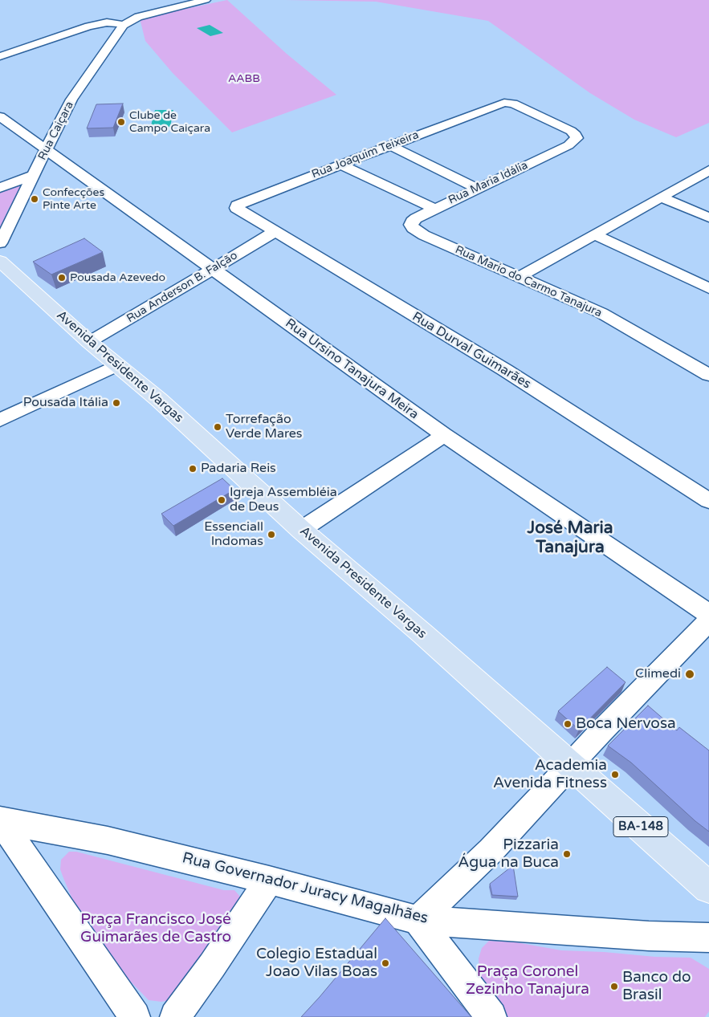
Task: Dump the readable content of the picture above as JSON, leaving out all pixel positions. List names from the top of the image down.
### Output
{
  "streets": {
    "main road": ["Avenida Presidente Vargas", "BA-148"],
    "street": [
      "Rua Caiçara",
      "Rua Joaquim Teixeira",
      "Rua Maria Idália",
      "Rua Mario do Carmo Tanajura",
      "Rua Anderson B. Falção",
      "Rua Durval Guimarães",
      "Rua Ursino Tanajura Meira",
      "Rua Governador Juracy Magalhães"
    ]
  },
  "crossings": [
    ["Rua Caiçara", "Rua Ursino Tanajura Meira"],
    ["Rua Joaquim Teixeira", "Rua Maria Idália"],
    ["Rua Joaquim Teixeira", "Rua Durval Guimarães"],
    ["Rua Maria Idália", "Rua Mario do Carmo Tanajura"],
    ["Rua Anderson B. Falção", "Rua Durval Guimarães"],
    ["Rua Anderson B. Falção", "Avenida Presidente Vargas"],
    ["Rua Anderson B. Falção", "Rua Ursino Tanajura Meira"]
  ],
  "districts": ["José Maria Tanajura"],
  "parks": ["AABB", "Praça Francisco José Guimarães de Castro", "Praça Coronel Zezinho Tanajura"],
  "places": [
    "Clube de Campo Caiçara",
    "Confecções Pinte Arte",
    "Pousada Azevedo",
    "Pousada Itália",
    "Torrefação Verde Mares",
    "Padaria Reis",
    "Igreja Assembléia de Deus",
    "Essenciall Indomas",
    "Climedi",
    "Boca Nervosa",
    "Academia Avenida Fitness",
    "Pizzaria Água na Buca",
    "Colegio Estadual Joao Vilas Boas",
    "Banco do Brasil"
  ]
}
